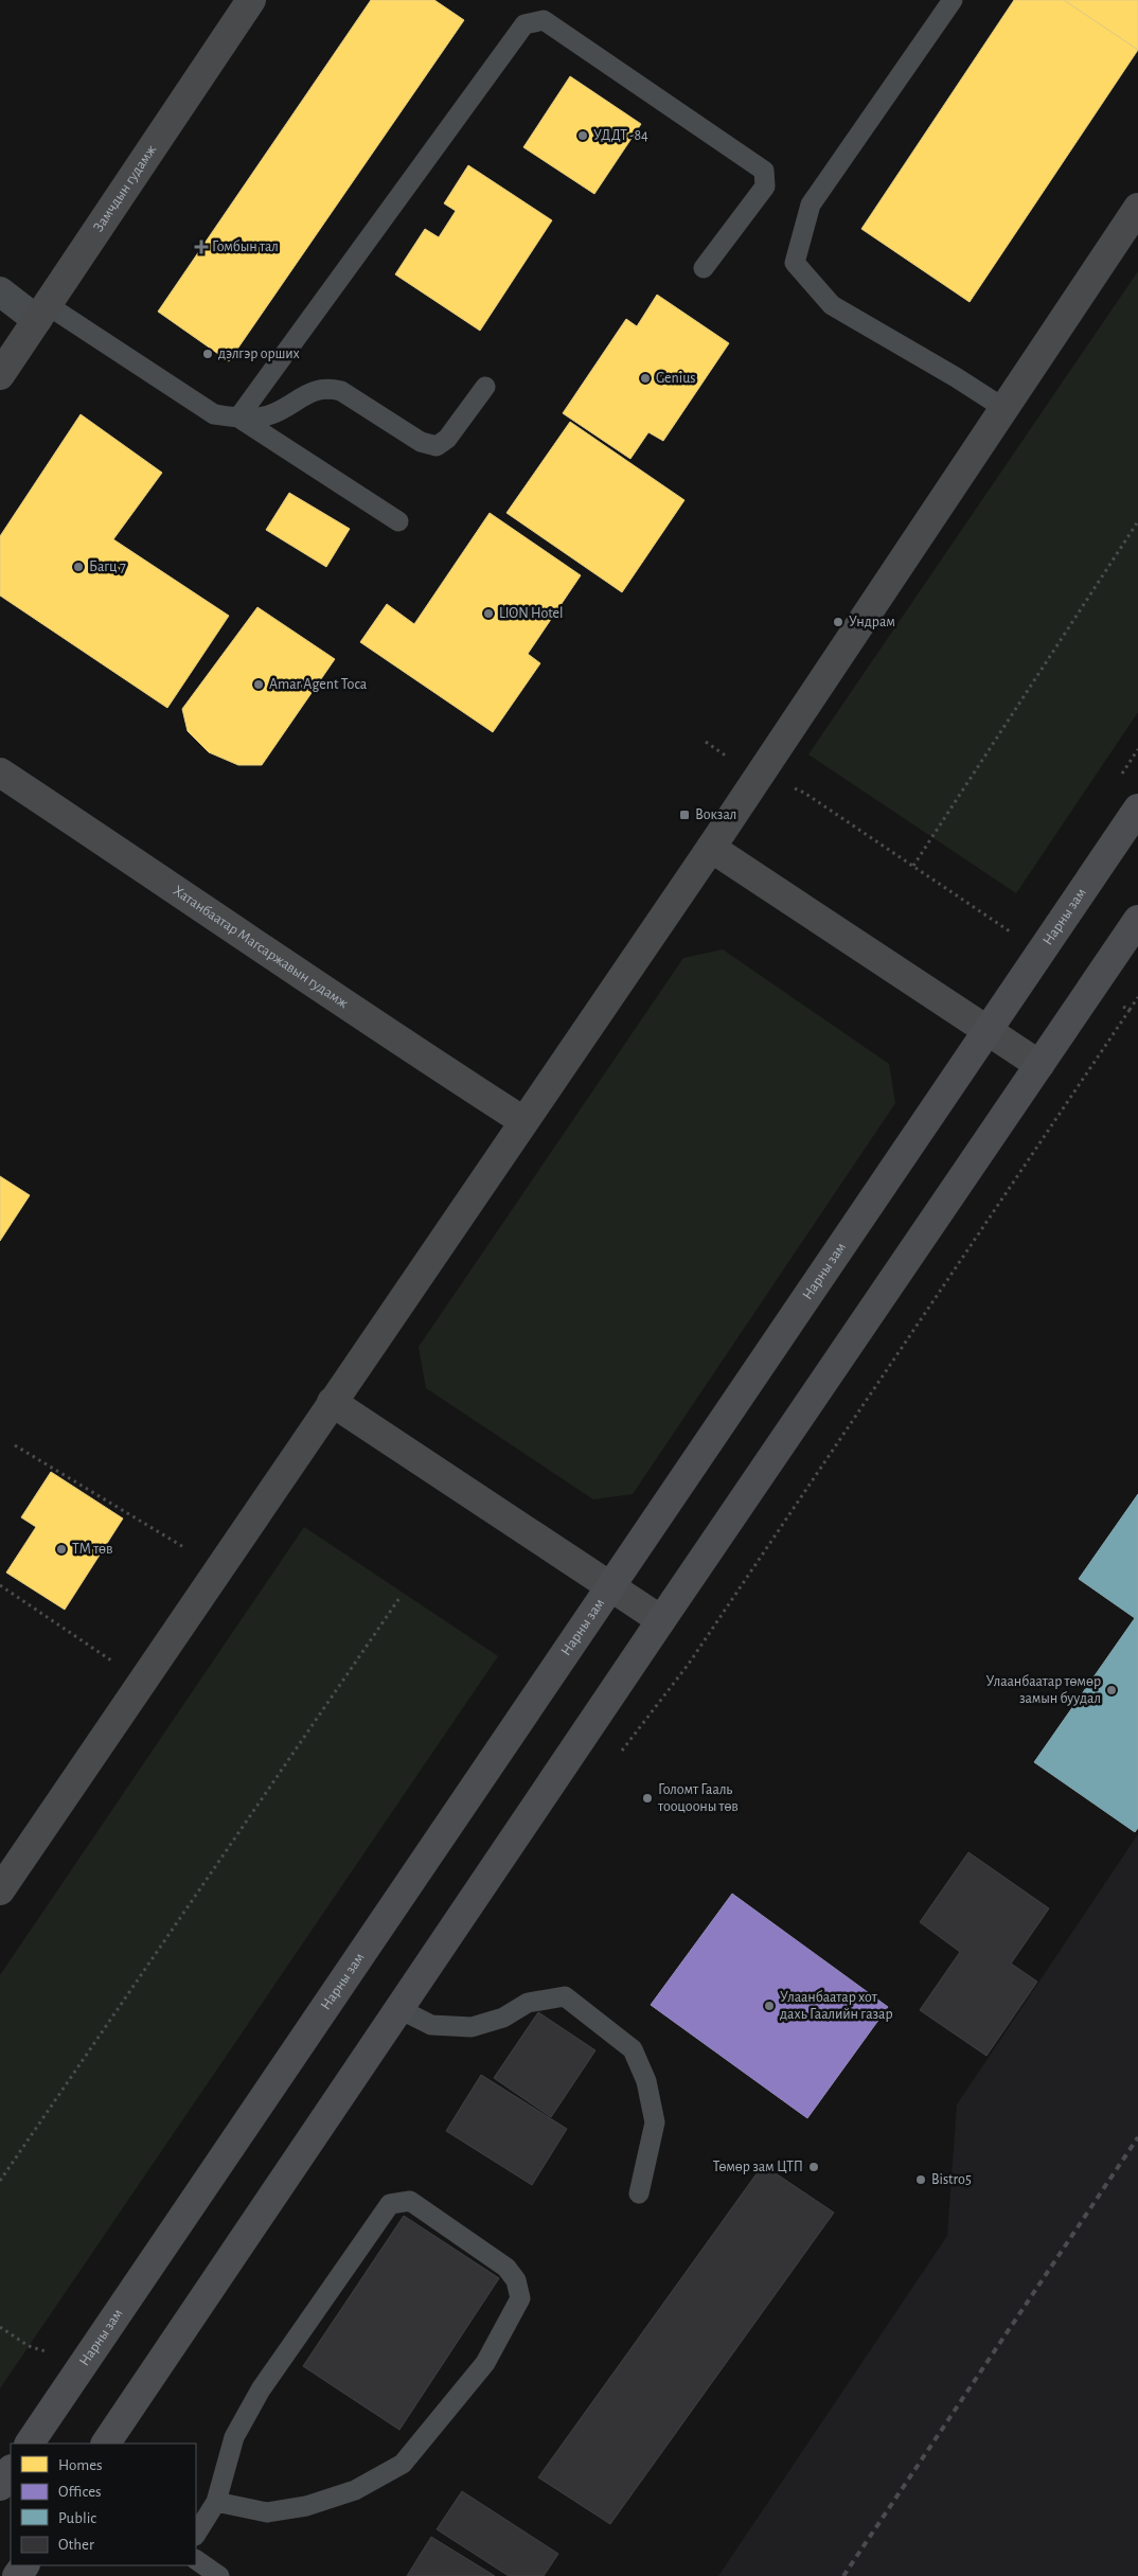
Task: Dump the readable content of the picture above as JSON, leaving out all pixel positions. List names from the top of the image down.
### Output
{
  "streets": {
    "main road": ["Нарны зам"],
    "street": ["Замчдын гудамж", "Хатанбаатар Магсаржавын гудамж"]
  },
  "places": {
    "other": [
      "УДДТ -84",
      "дэлгэр орших",
      "Genius",
      "Багц 7",
      "LION Hotel",
      "Ундрам",
      "Amar Agent Toca",
      "TM төв",
      "Улаанбаатар төмөр замын буудал",
      "Голомт Гааль тооцооны төв",
      "Улаанбаатар хот дахь Гаалийн газар",
      "Төмөр зам ЦТП",
      "Bistro5"
    ],
    "health": ["Гомбын тал"],
    "transit": ["Вокзал"]
  },
  "legend": [
    "Homes",
    "Offices",
    "Public",
    "Other"
  ]
}
